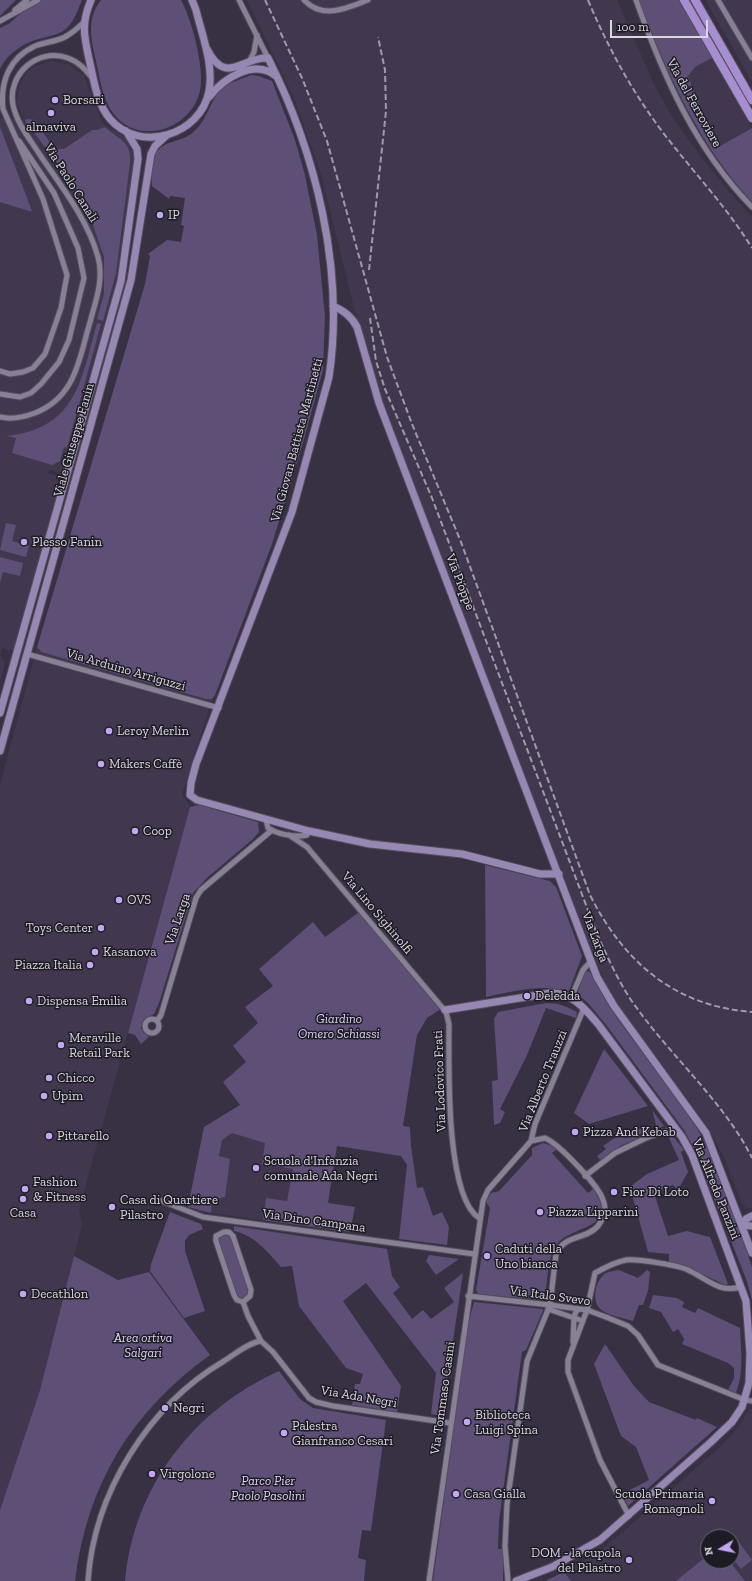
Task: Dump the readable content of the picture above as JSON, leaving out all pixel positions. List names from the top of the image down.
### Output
{
  "streets": {
    "street": [
      "Via del Ferroviere",
      "Via Paolo Canali",
      "Viale Giuseppe Fanin",
      "Via Giovan Battista Martinetti",
      "Via Pioppe",
      "Via Arduino Arriguzzi",
      "Via Lino Sighinolfi",
      "Via Larga",
      "Via Lodovico Frati",
      "Via Alberto Trauzzi",
      "Via Alfredo Panzini",
      "Via Dino Campana",
      "Via Italo Svevo",
      "Via Ada Negri",
      "Via Tommaso Casini"
    ]
  },
  "crossings": [
    ["Viale Giuseppe Fanin", "Via Arduino Arriguzzi"],
    ["Via Giovan Battista Martinetti", "Via Pioppe"],
    ["Via Giovan Battista Martinetti", "Via Arduino Arriguzzi"],
    ["Via Pioppe", "Via Larga"],
    ["Via Lino Sighinolfi", "Via Lodovico Frati"],
    ["Via Lino Sighinolfi", "Via Alfredo Panzini"],
    ["Via Lodovico Frati", "Via Alberto Trauzzi"],
    ["Via Lodovico Frati", "Via Alfredo Panzini"],
    ["Via Lodovico Frati", "Via Tommaso Casini"],
    ["Via Alberto Trauzzi", "Via Alfredo Panzini"],
    ["Via Alberto Trauzzi", "Via Tommaso Casini"],
    ["Via Alfredo Panzini", "Via Italo Svevo"],
    ["Via Dino Campana", "Via Tommaso Casini"],
    ["Via Italo Svevo", "Via Tommaso Casini"],
    ["Via Ada Negri", "Via Tommaso Casini"]
  ],
  "parks": ["Giardino Omero Schiassi", "Area ortiva Salgari", "Parco Pier Paolo Pasolini"],
  "places": [
    "Borsari",
    "almaviva",
    "IP",
    "Plesso Fanin",
    "Leroy Merlin",
    "Makers Caffè",
    "Coop",
    "OVS",
    "Toys Center",
    "Kasanova",
    "Piazza Italia",
    "Deledda",
    "Dispensa Emilia",
    "Meraville Retail Park",
    "Chicco",
    "Upim",
    "Pizza And Kebab",
    "Pittarello",
    "Scuola d'Infanzia comunale Ada Negri",
    "Fashion & Fitness",
    "Fior Di Loto",
    "Casa",
    "Casa di Quartiere Pilastro",
    "Piazza Lipparini",
    "Caduti della Uno bianca",
    "Decathlon",
    "Negri",
    "Biblioteca Luigi Spina",
    "Palestra Gianfranco Cesari",
    "Virgolone",
    "Casa Gialla",
    "Scuola Primaria Romagnoli",
    "DOM - la cupola del Pilastro"
  ],
  "scale_bar": "100 m",
  "north": "left"
}
